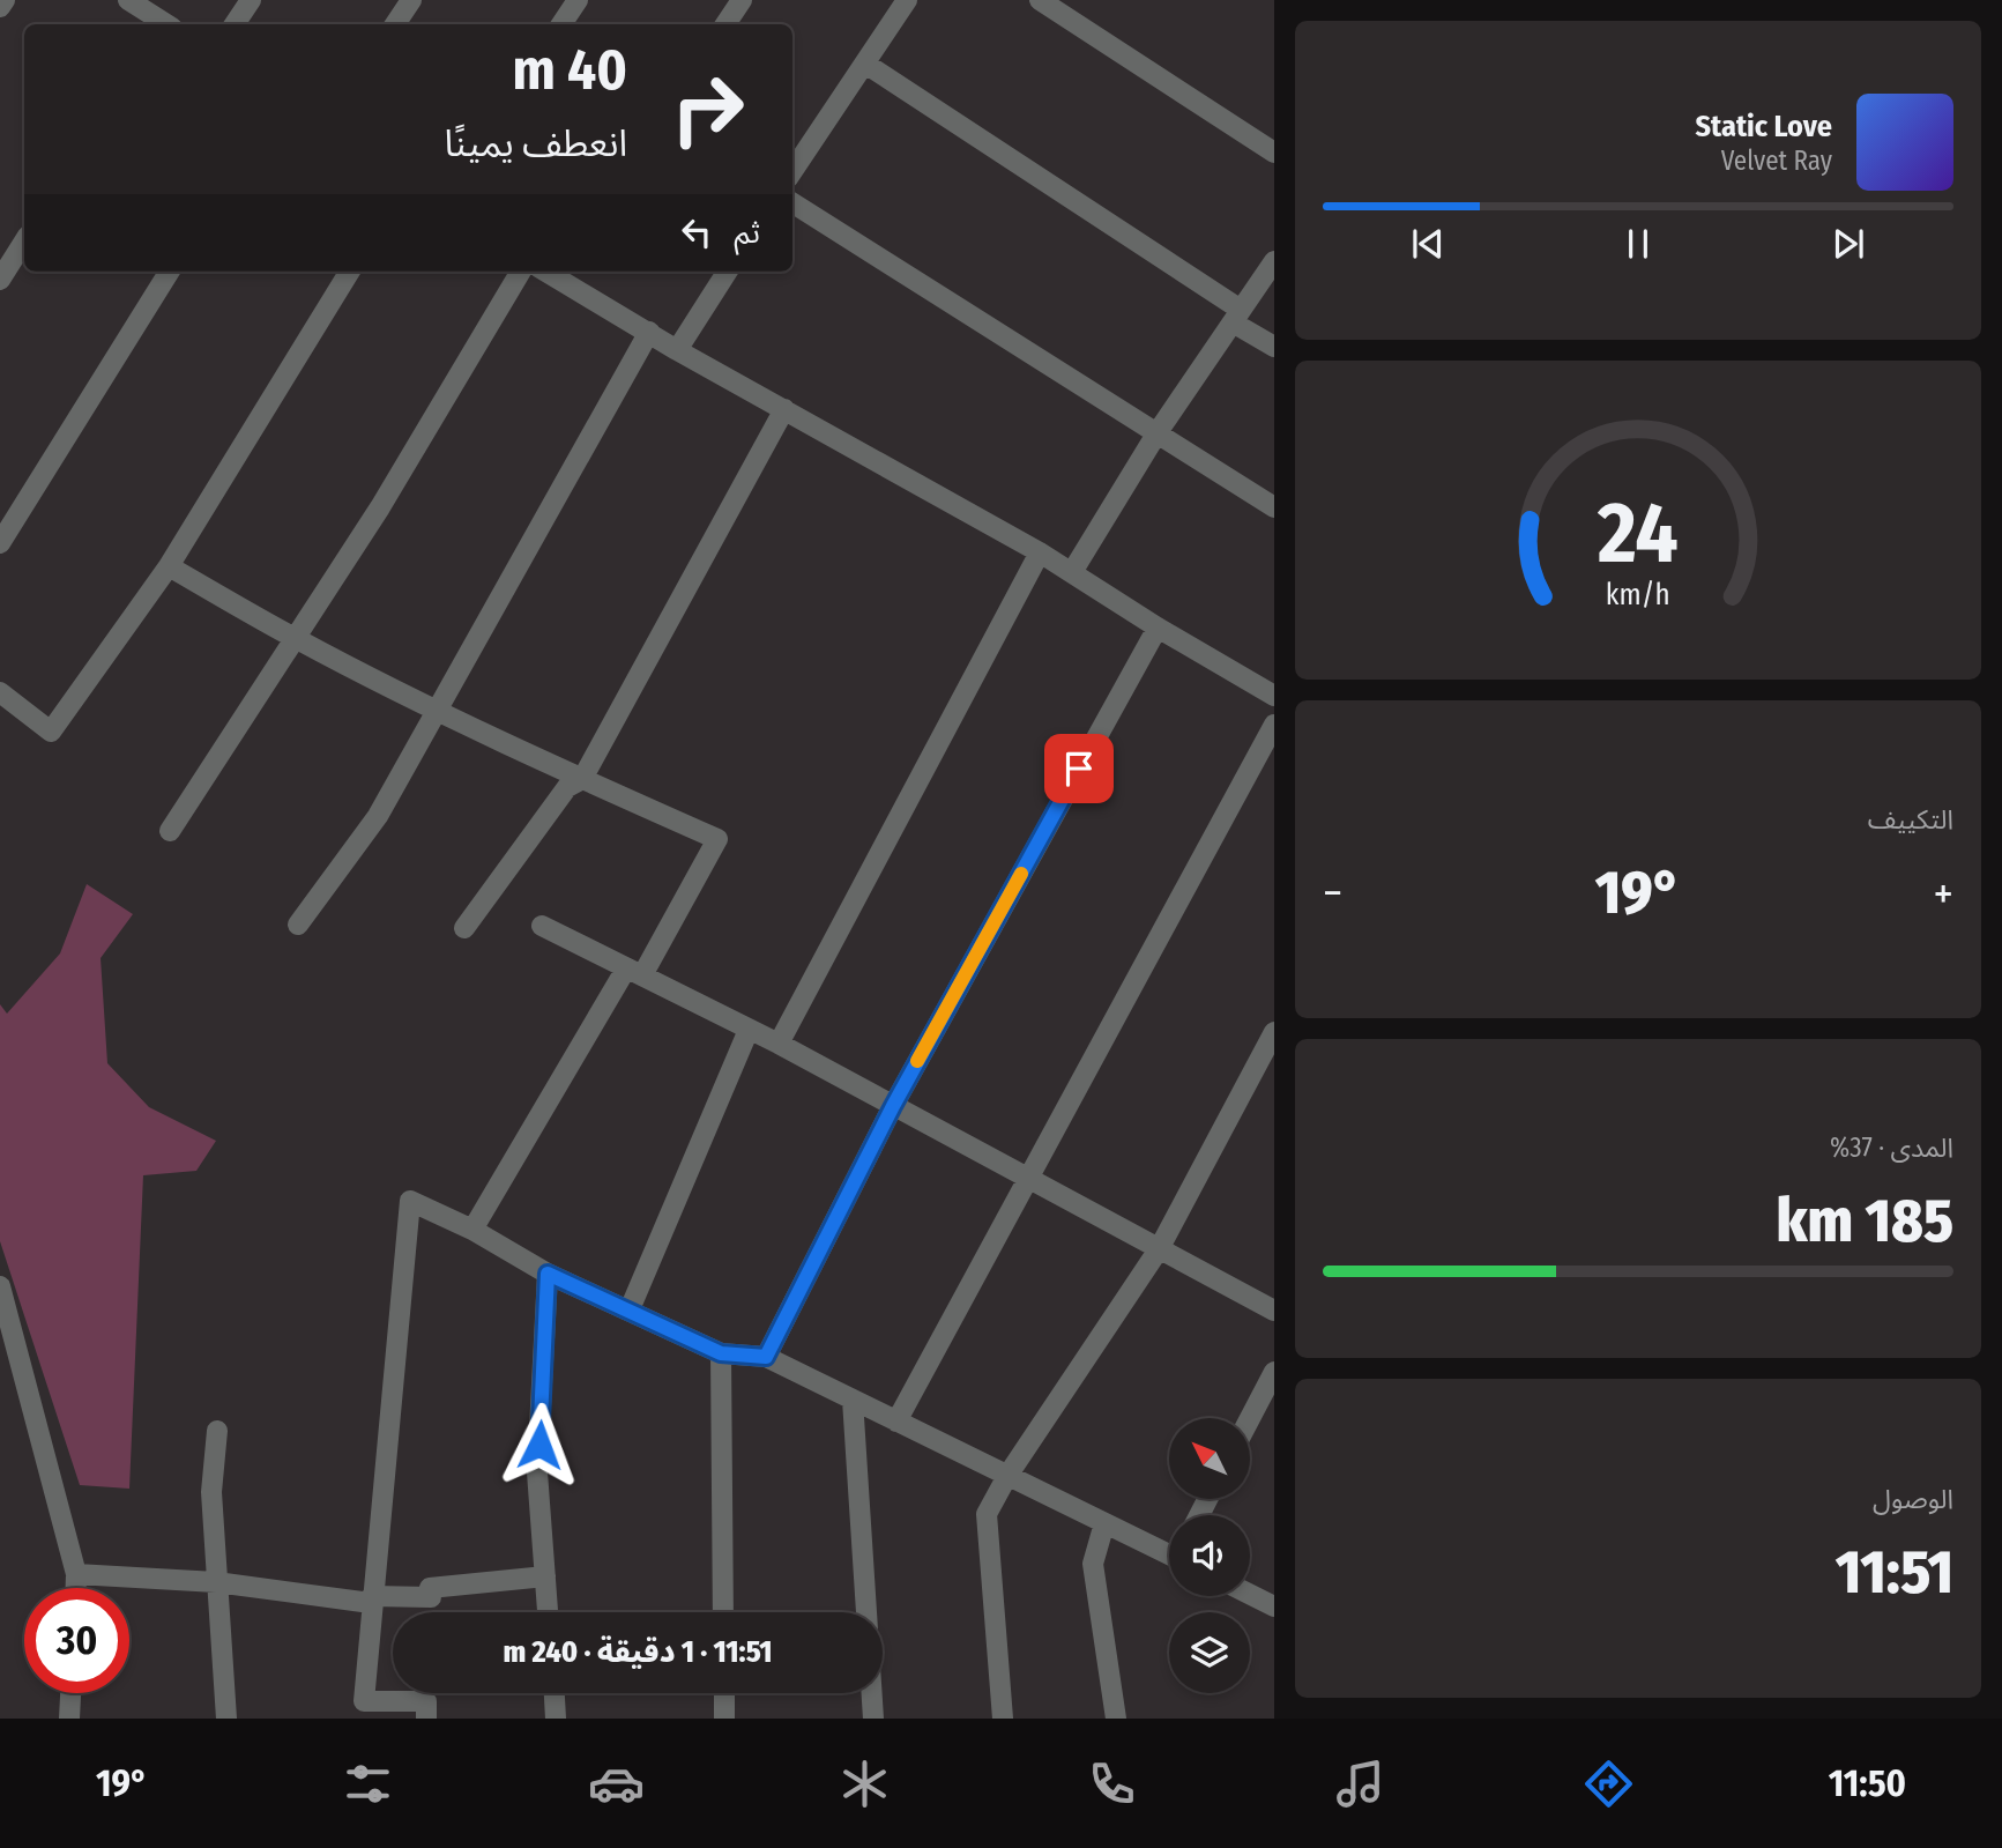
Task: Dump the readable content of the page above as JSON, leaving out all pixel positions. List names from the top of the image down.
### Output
{
  "north": "top left",
  "page": {
    "turn": ["40 m", "انعطف يمينًا"],
    "song": ["Static Love", "Velvet Ray"],
    "then": "ثم",
    "tile": [
      "التكييف",
      ["المدى · 37%", "185 km"],
      ["الوصول", "11:51"]
    ],
    "heat": ["−", "19°", "+"],
    "limit": "30",
    "trip": "11:51 · 1 دقيقة · 240 m",
    "tabs": ["11:50", "19°"],
    "gauge": ["24", "km/h"]
  }
}
